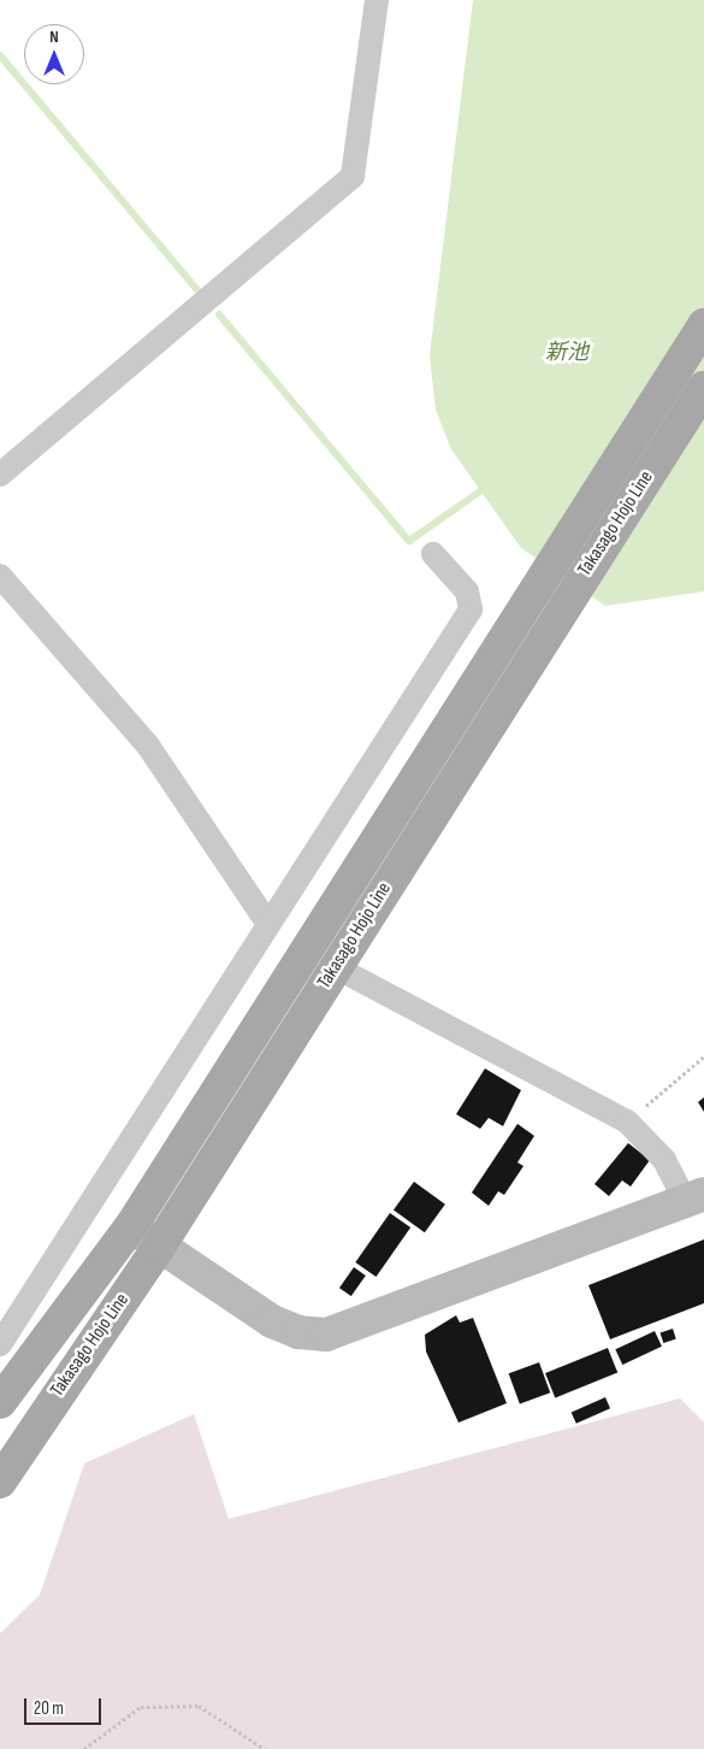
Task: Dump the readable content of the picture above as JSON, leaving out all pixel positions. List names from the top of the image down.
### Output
{
  "streets": {
    "main road": ["Takasago Hojo Line"]
  },
  "water": ["新池"],
  "scale_bar": "20 m",
  "north": "top"
}
